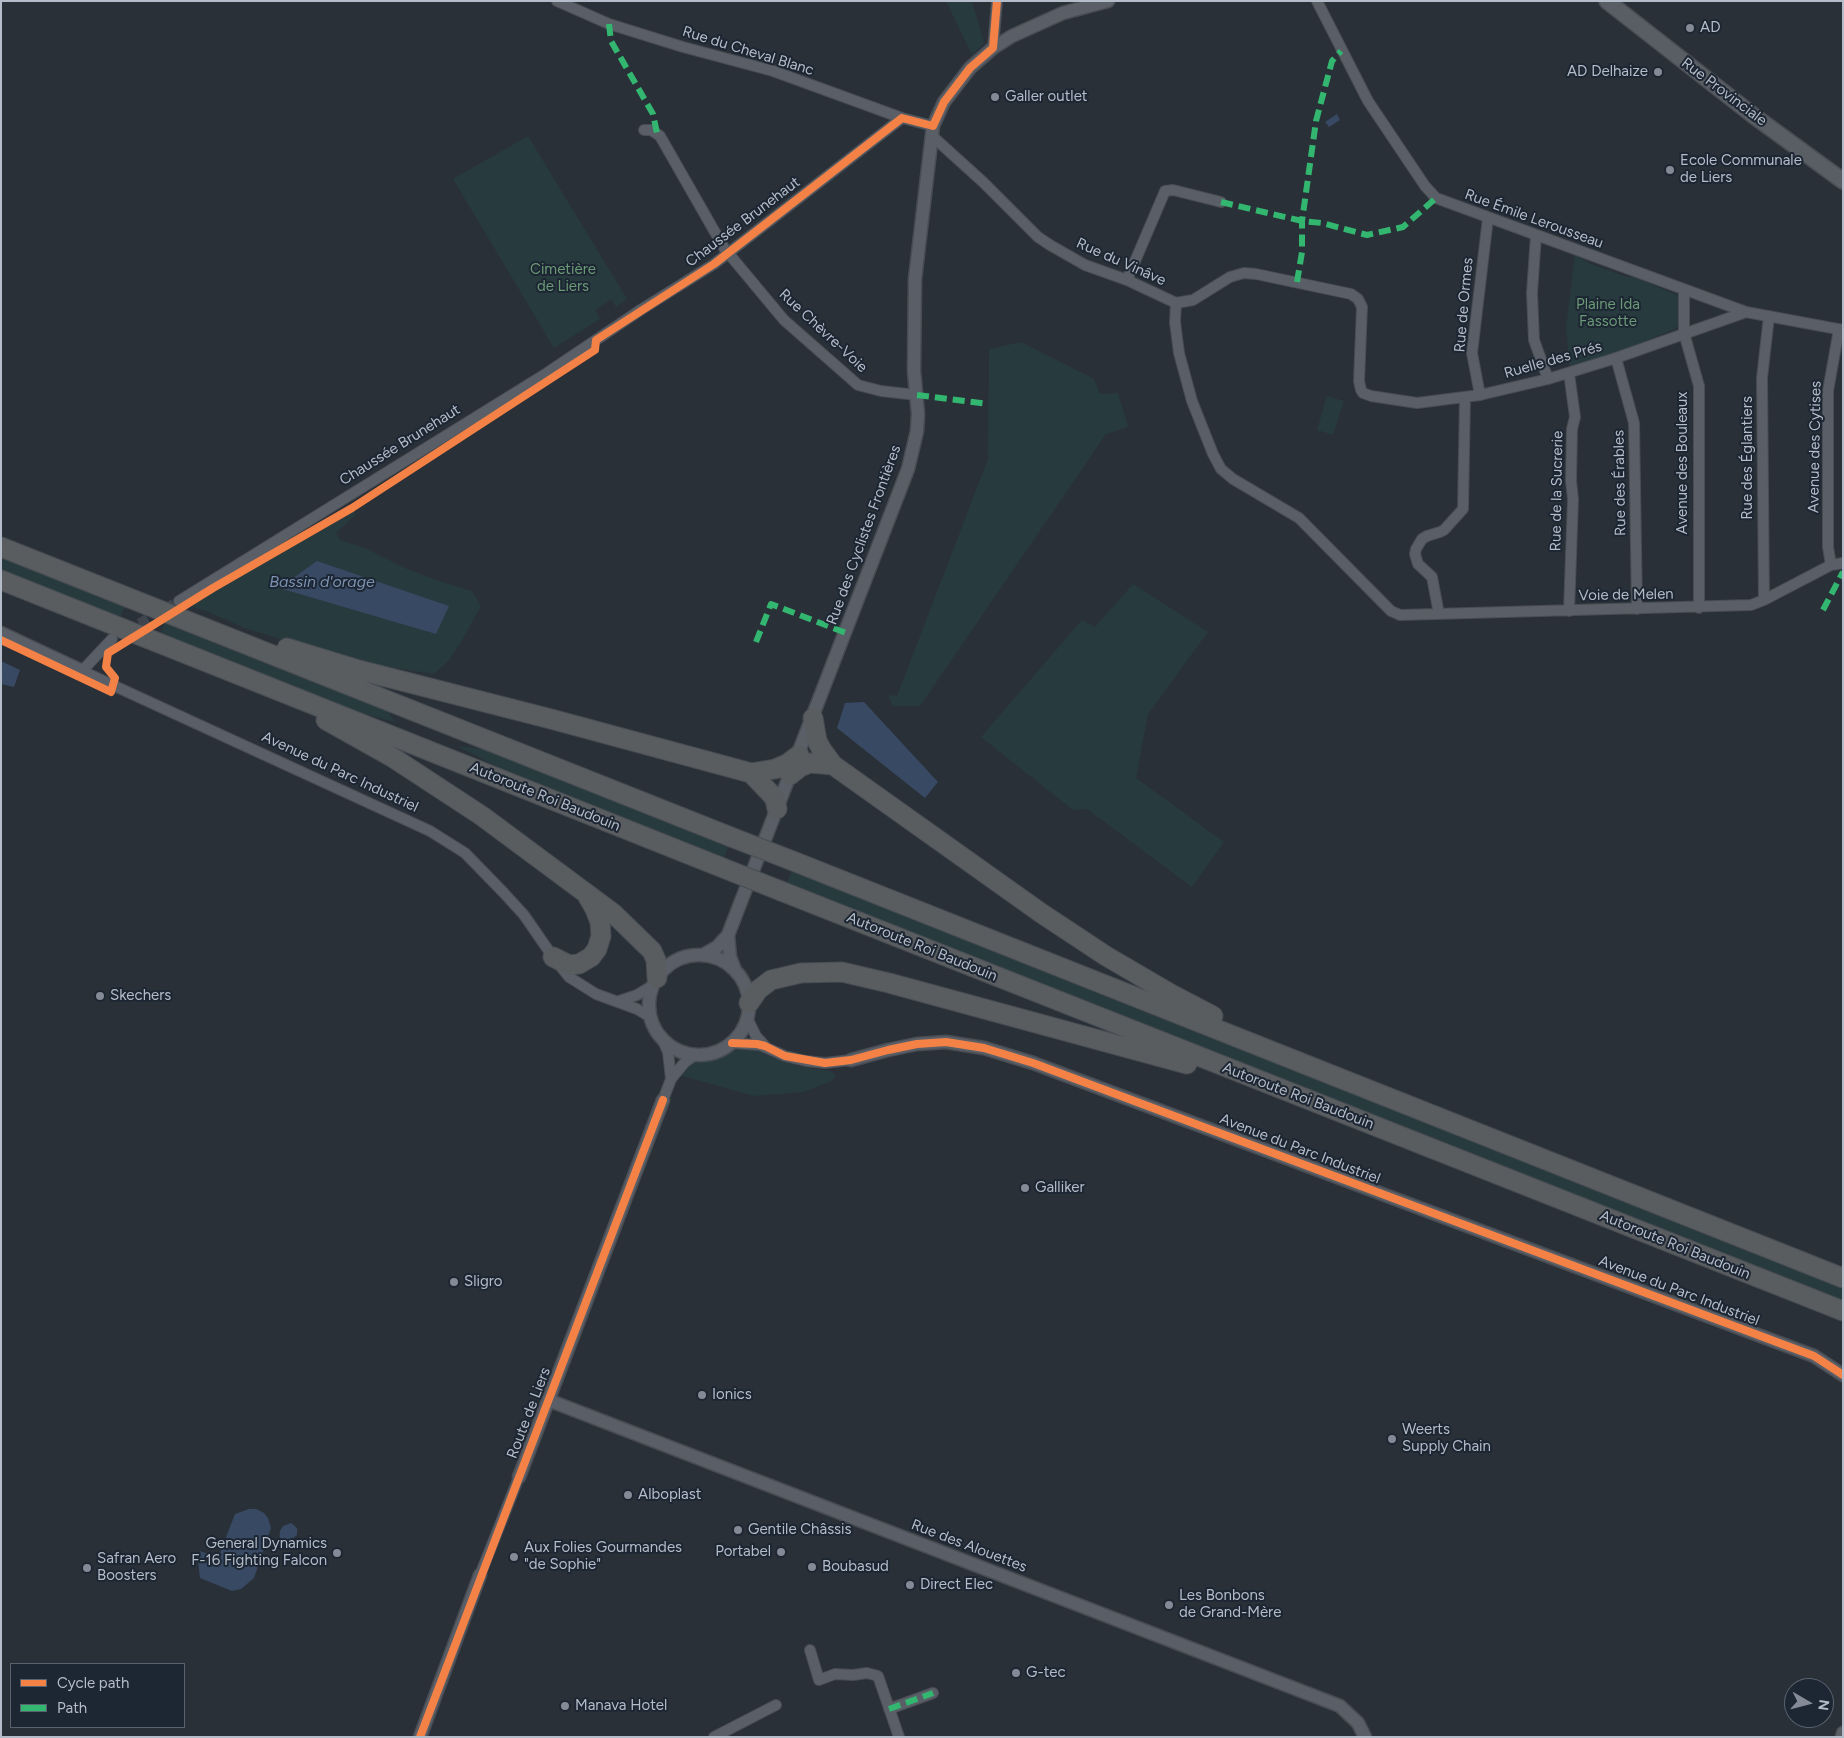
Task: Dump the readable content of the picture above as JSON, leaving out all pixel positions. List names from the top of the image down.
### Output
{
  "streets": {
    "highway": ["Autoroute Roi Baudouin"],
    "main road": ["Rue Provinciale"],
    "street": [
      "Rue du Cheval Blanc",
      "Rue Émile Lerousseau",
      "Chaussée Brunehaut",
      "Rue du Vinâve",
      "Rue de Ormes",
      "Rue Chèvre-Voie",
      "Ruelle des Prés",
      "Avenue des Cytises",
      "Rue des Églantiers",
      "Avenue des Bouleaux",
      "Rue des Érables",
      "Rue de la Sucrerie",
      "Rue des Cyclistes Frontières",
      "Voie de Melen",
      "Avenue du Parc Industriel",
      "Route de Liers",
      "Rue des Alouettes"
    ]
  },
  "crossings": [
    ["Rue du Cheval Blanc", "Chaussée Brunehaut"],
    ["Rue du Cheval Blanc", "Rue du Vinâve"],
    ["Rue du Cheval Blanc", "Rue des Cyclistes Frontières"],
    ["Rue Émile Lerousseau", "Rue de Ormes"],
    ["Rue Émile Lerousseau", "Ruelle des Prés"],
    ["Rue Émile Lerousseau", "Avenue des Cytises"],
    ["Rue Émile Lerousseau", "Rue des Églantiers"],
    ["Rue Émile Lerousseau", "Avenue des Bouleaux"],
    ["Chaussée Brunehaut", "Rue Chèvre-Voie"],
    ["Rue du Vinâve", "Ruelle des Prés"],
    ["Rue du Vinâve", "Rue des Cyclistes Frontières"],
    ["Rue du Vinâve", "Voie de Melen"],
    ["Rue de Ormes", "Ruelle des Prés"],
    ["Rue Chèvre-Voie", "Rue des Cyclistes Frontières"],
    ["Ruelle des Prés", "Avenue des Bouleaux"],
    ["Ruelle des Prés", "Rue des Érables"],
    ["Ruelle des Prés", "Rue de la Sucrerie"],
    ["Avenue des Cytises", "Voie de Melen"],
    ["Rue des Églantiers", "Voie de Melen"],
    ["Avenue des Bouleaux", "Voie de Melen"],
    ["Rue des Érables", "Voie de Melen"],
    ["Rue de la Sucrerie", "Voie de Melen"],
    ["Rue des Cyclistes Frontières", "Avenue du Parc Industriel"],
    ["Rue des Cyclistes Frontières", "Route de Liers"],
    ["Avenue du Parc Industriel", "Route de Liers"],
    ["Route de Liers", "Rue des Alouettes"]
  ],
  "water": ["Bassin d'orage"],
  "parks": ["Cimetière de Liers", "Plaine Ida Fassotte"],
  "places": [
    "AD",
    "AD Delhaize",
    "Galler outlet",
    "Ecole Communale de Liers",
    "Skechers",
    "Galliker",
    "Sligro",
    "Ionics",
    "Weerts Supply Chain",
    "Alboplast",
    "Gentile Châssis",
    "Portabel",
    "General Dynamics F-16 Fighting Falcon",
    "Aux Folies Gourmandes \"de Sophie\"",
    "Boubasud",
    "Safran Aero Boosters",
    "Direct Elec",
    "Les Bonbons de Grand-Mère",
    "G-tec",
    "Manava Hotel"
  ],
  "legend": ["Cycle path", "Path"],
  "north": "right"
}
